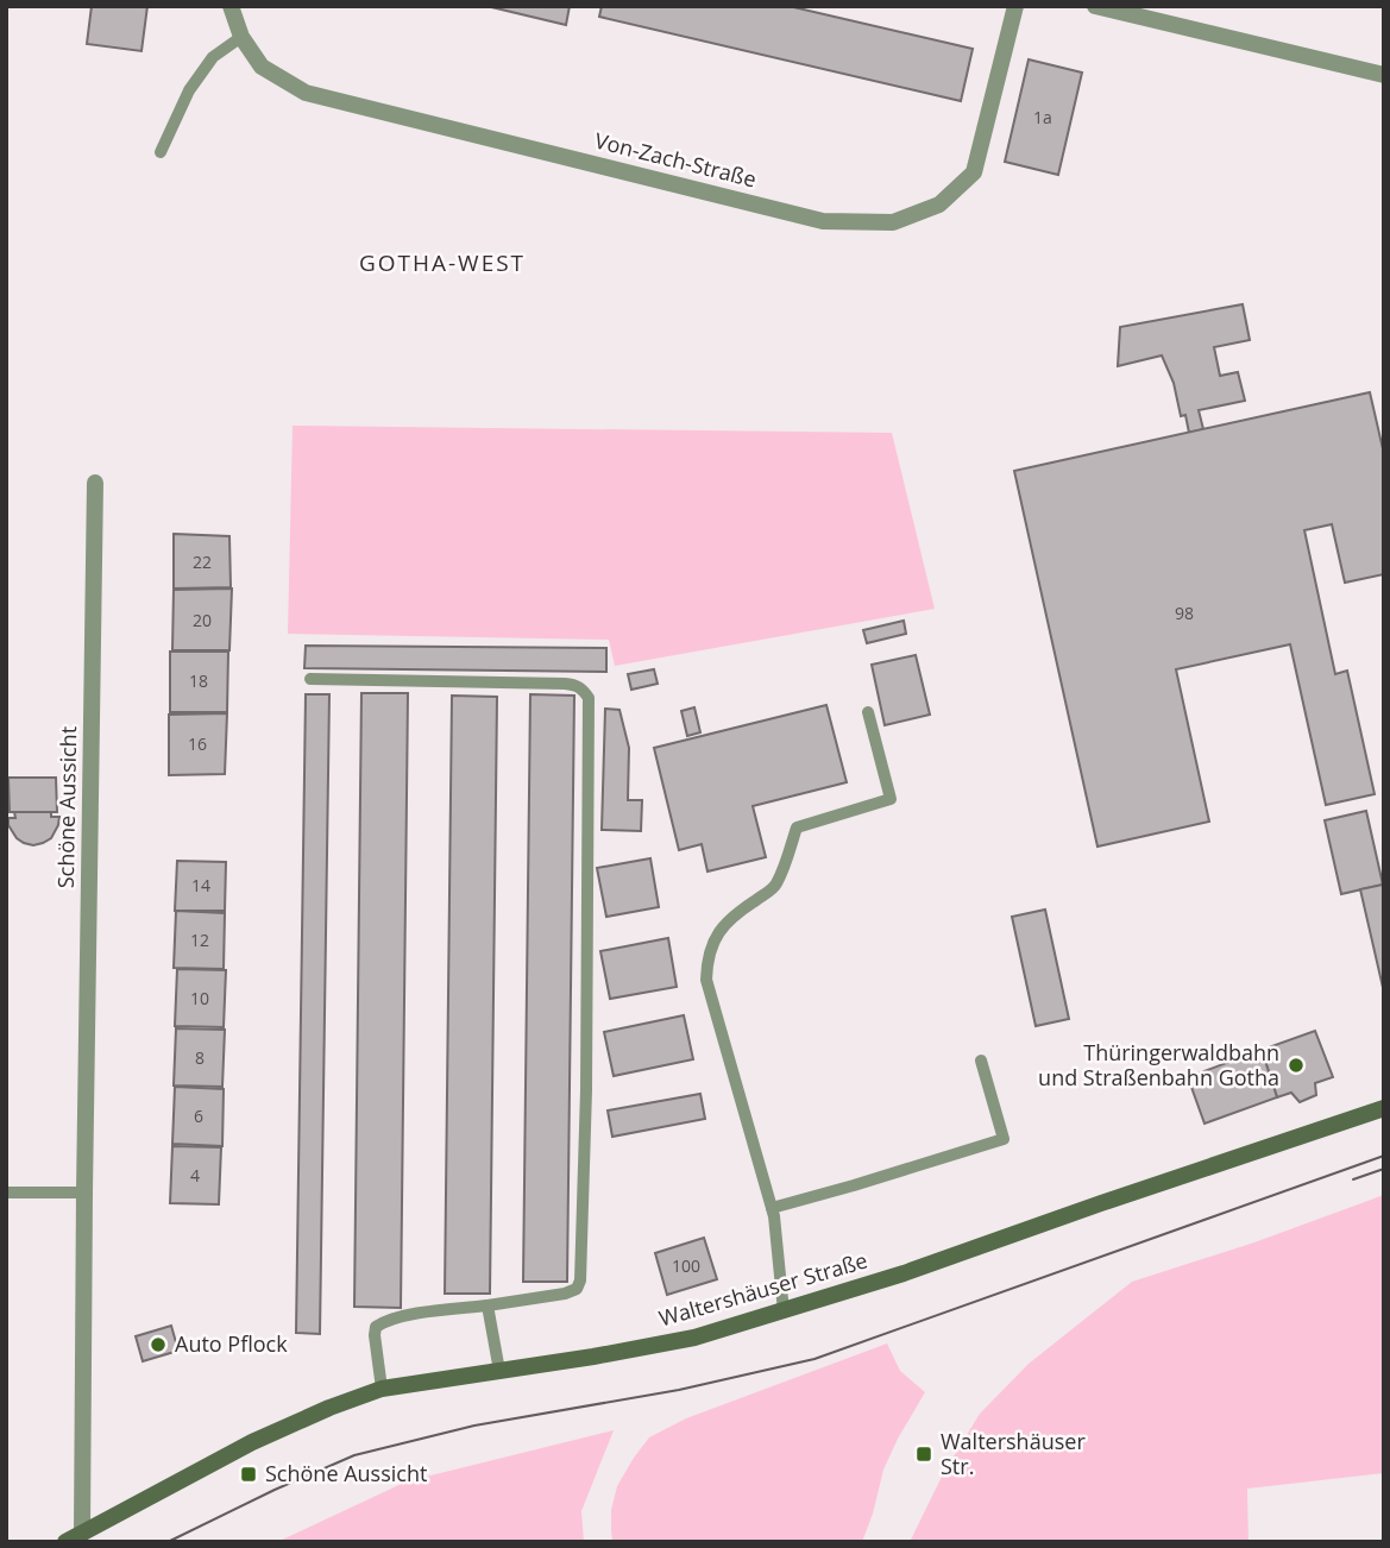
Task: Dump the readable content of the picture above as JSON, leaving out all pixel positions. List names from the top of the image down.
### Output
{
  "streets": {
    "main road": ["Waltershäuser Straße"],
    "street": ["Von-Zach-Straße", "Schöne Aussicht"]
  },
  "crossings": [
    ["Schöne Aussicht", "Waltershäuser Straße"]
  ],
  "districts": ["GOTHA-WEST"],
  "places": {
    "other": ["Thüringerwaldbahn und Straßenbahn Gotha", "Auto Pflock"],
    "transit": ["Waltershäuser Str.", "Schöne Aussicht"]
  },
  "house_numbers": [
    "1a",
    "22",
    "98",
    "20",
    "18",
    "16",
    "14",
    "12",
    "10",
    "8",
    "6",
    "4",
    "100"
  ]
}
